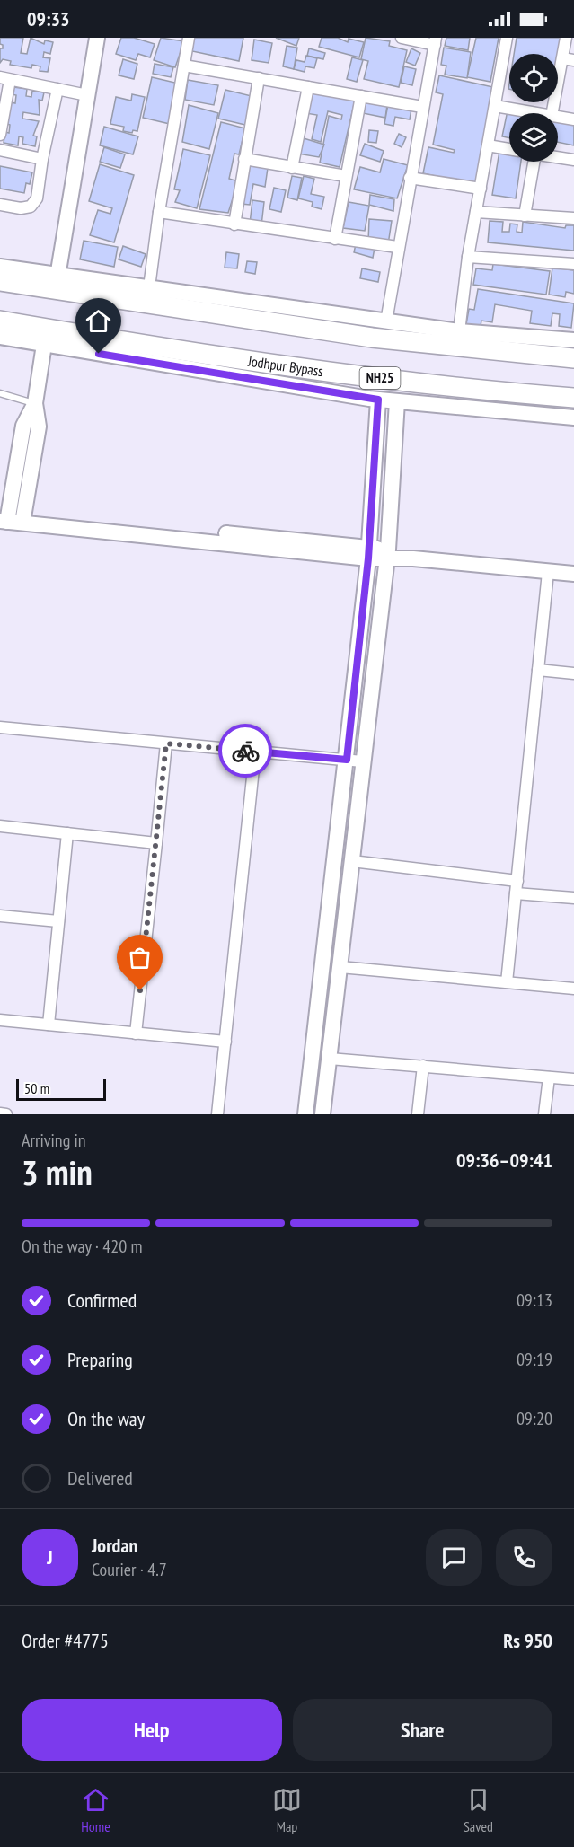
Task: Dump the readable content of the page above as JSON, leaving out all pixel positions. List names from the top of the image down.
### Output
{
  "streets": {
    "highway": ["Jodhpur Bypass", "NH25"]
  },
  "scale_bar": "50 m",
  "page": {
    "status": "09:33",
    "scale": "50 m",
    "heading": ["3 min", "Arriving in", "09:36–09:41"],
    "panel": [
      "Jordan",
      "Courier · 4.7",
      "Order #4775",
      "Rs 950"
    ],
    "bar": "On the way · 420 m",
    "list": [
      ["Confirmed", "09:13"],
      ["Preparing", "09:19"],
      ["On the way", "09:20"],
      "Delivered"
    ],
    "round": "J",
    "buttons": ["Help", "Share"],
    "tabs": ["Home", "Map", "Saved"]
  }
}
